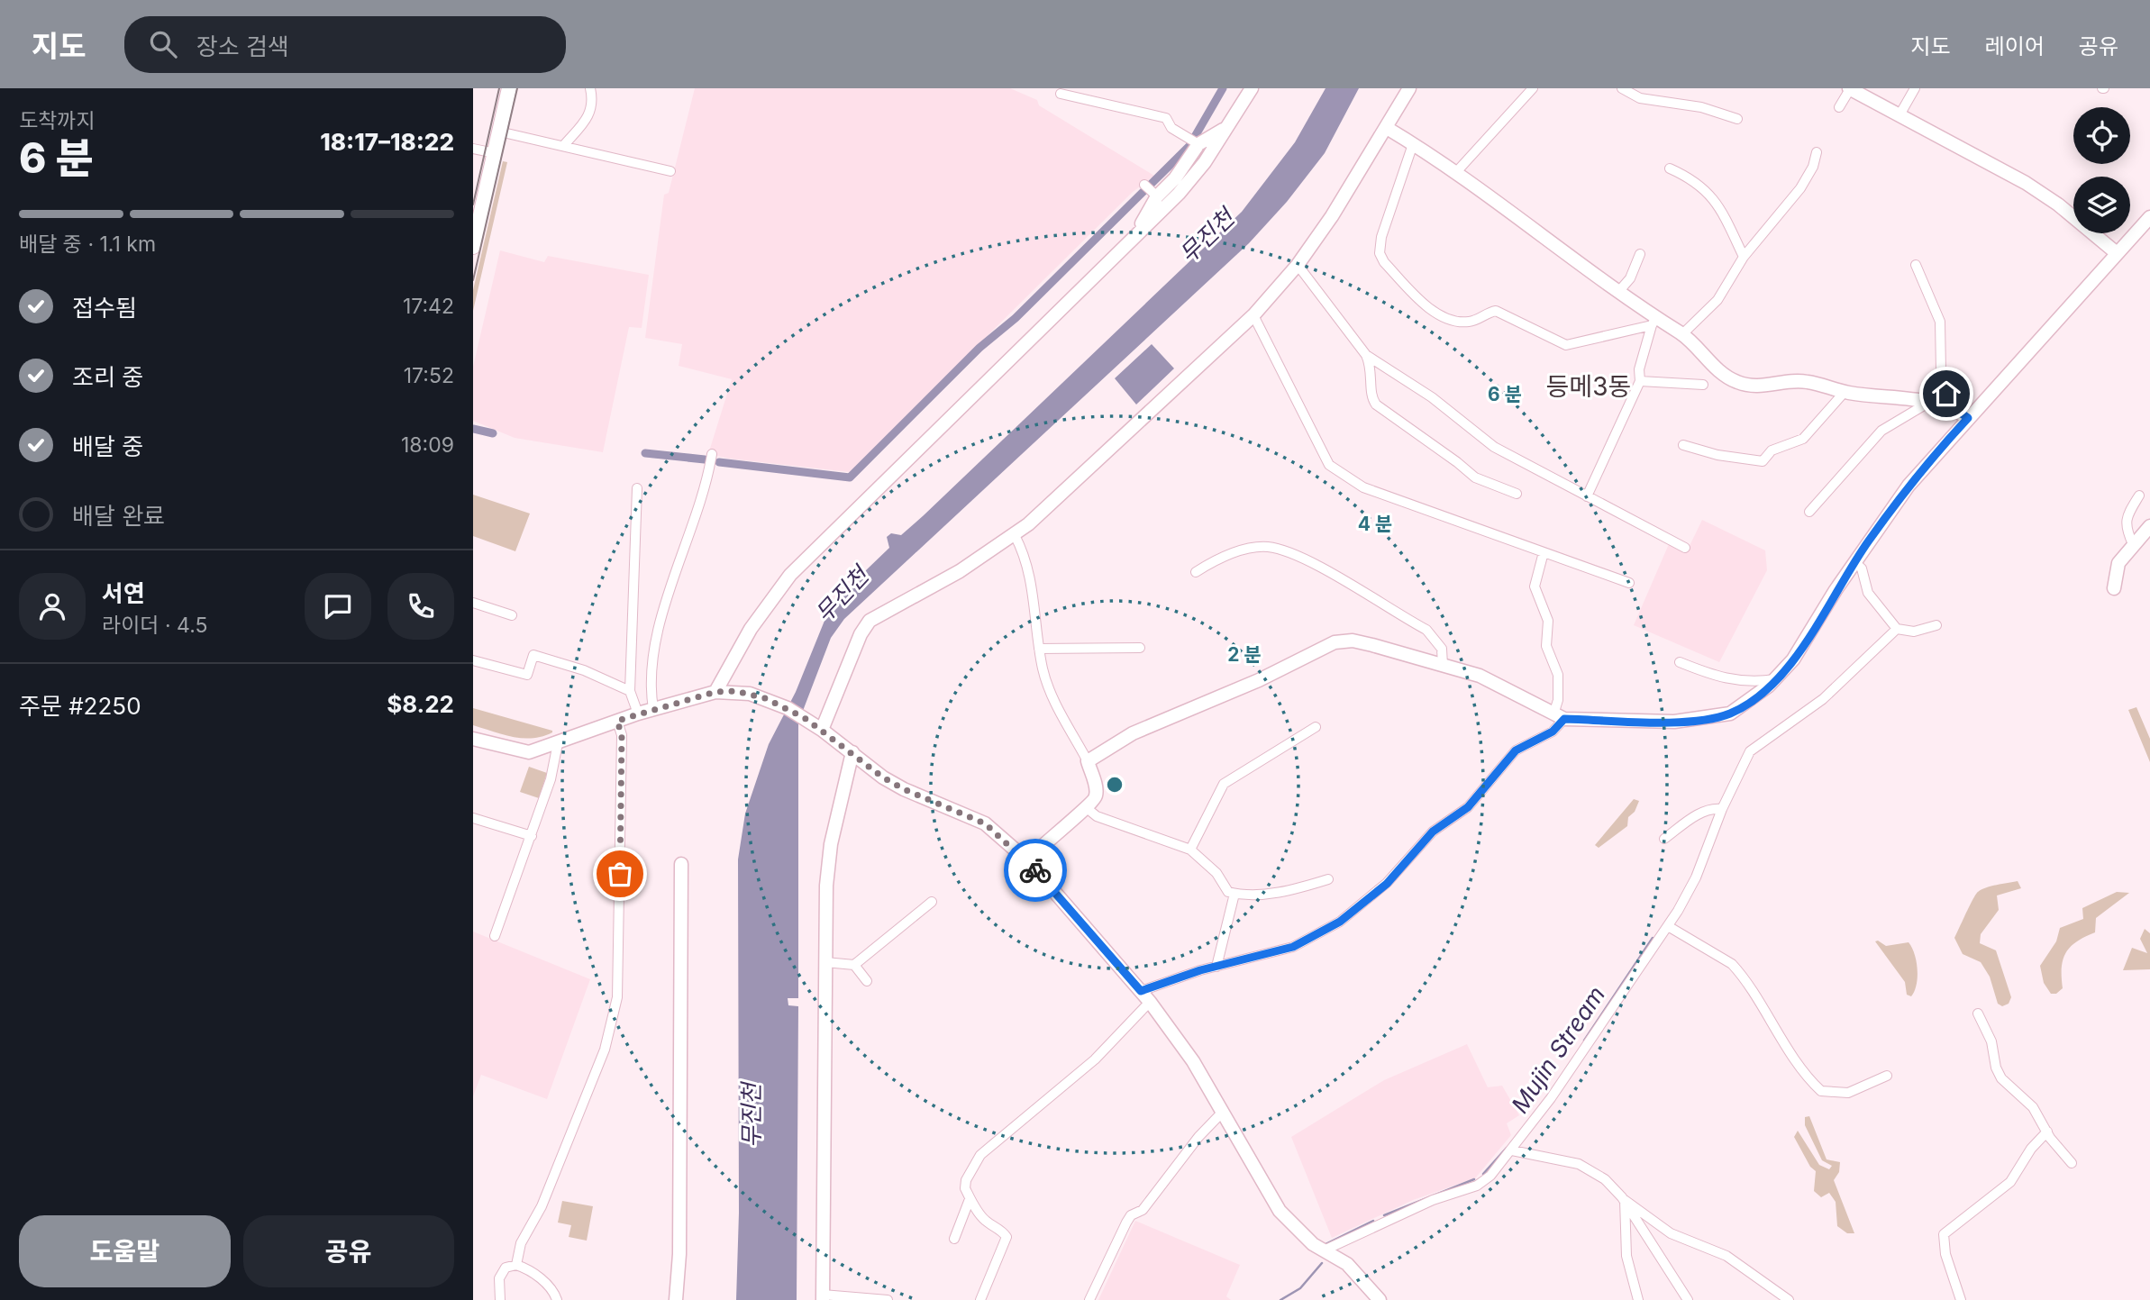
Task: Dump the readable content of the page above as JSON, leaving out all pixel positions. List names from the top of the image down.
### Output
{
  "districts": ["등메3동"],
  "water": ["무진천", "Mujin Stream"],
  "page": {
    "header": "지도",
    "search": "장소 검색",
    "nav": ["지도", "레이어", "공유"],
    "heading": ["6 분", "도착까지", "18:17–18:22"],
    "panel": [
      "서연",
      "라이더 · 4.5",
      "주문 #2250",
      "$8.22"
    ],
    "bar": "배달 중 · 1.1 km",
    "list": [
      ["접수됨", "17:42"],
      ["조리 중", "17:52"],
      ["배달 중", "18:09"],
      "배달 완료"
    ],
    "buttons": ["도움말", "공유"]
  },
  "rings": ["6 분", "4 분", "2 분"]
}
